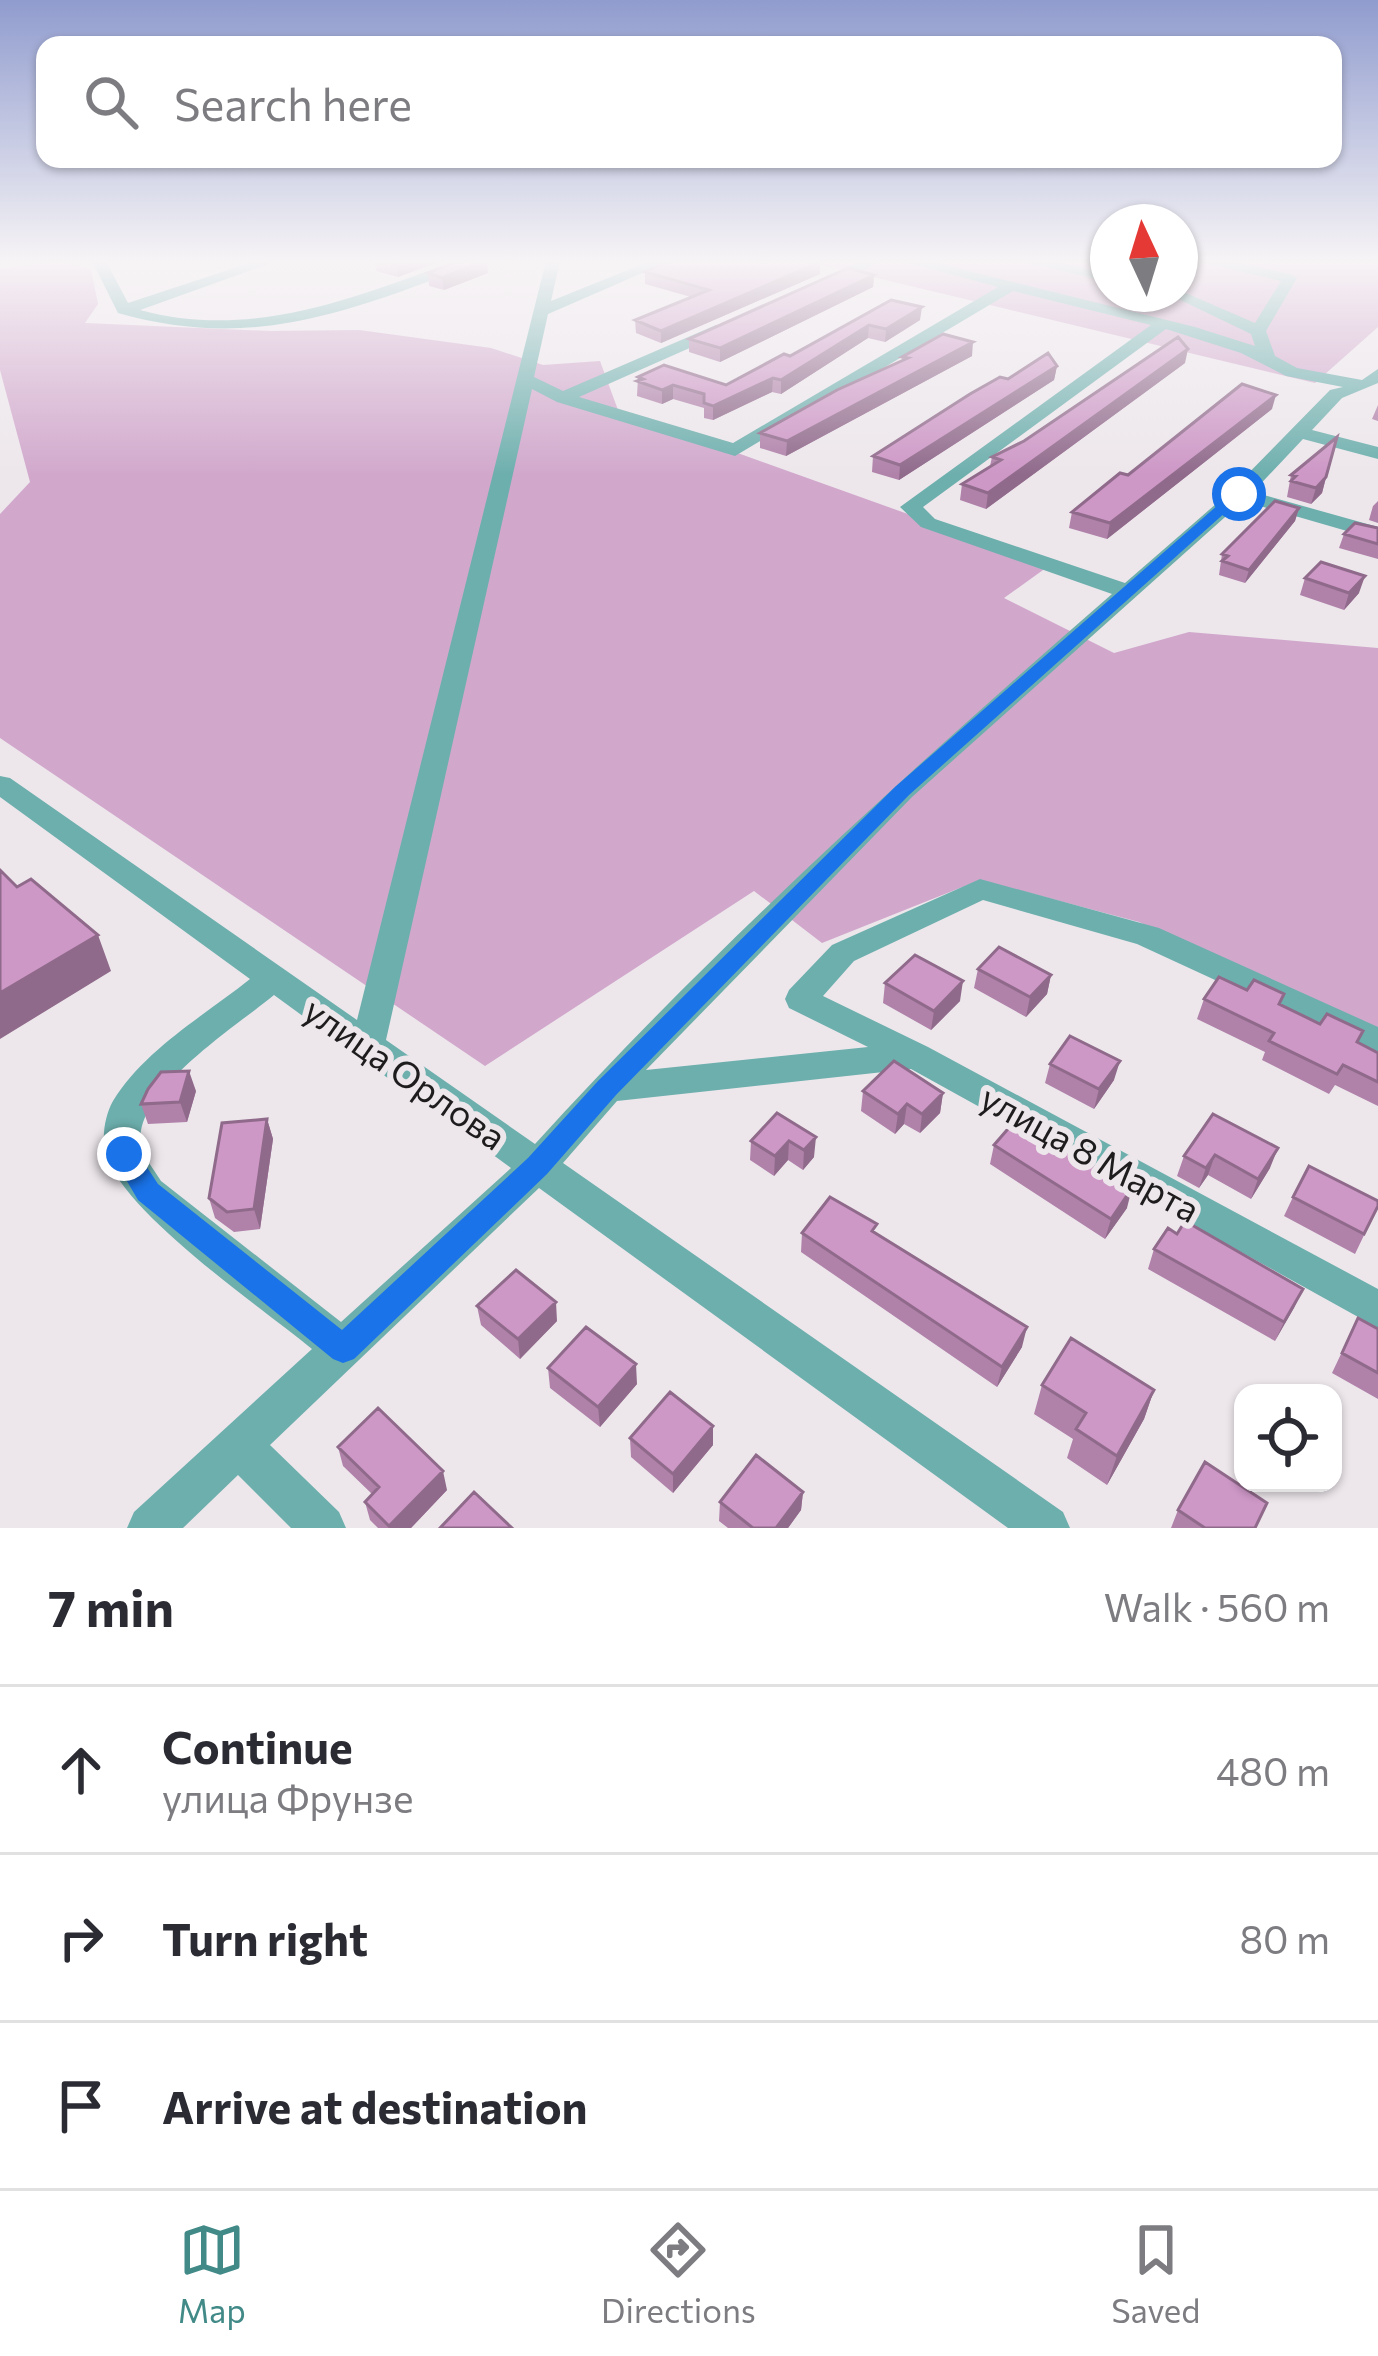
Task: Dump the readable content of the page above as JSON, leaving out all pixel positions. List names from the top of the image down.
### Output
{
  "streets": {
    "street": ["улица Орлова", "улица 8 Марта"]
  },
  "north": "top",
  "page": {
    "search": "Search here",
    "heading": ["7 min", "Walk · 560 m"],
    "list": [
      ["Continue", "улица Фрунзе", "480 m"],
      ["Turn right", "80 m"],
      "Arrive at destination"
    ],
    "nav": ["Map", "Directions", "Saved"]
  }
}
